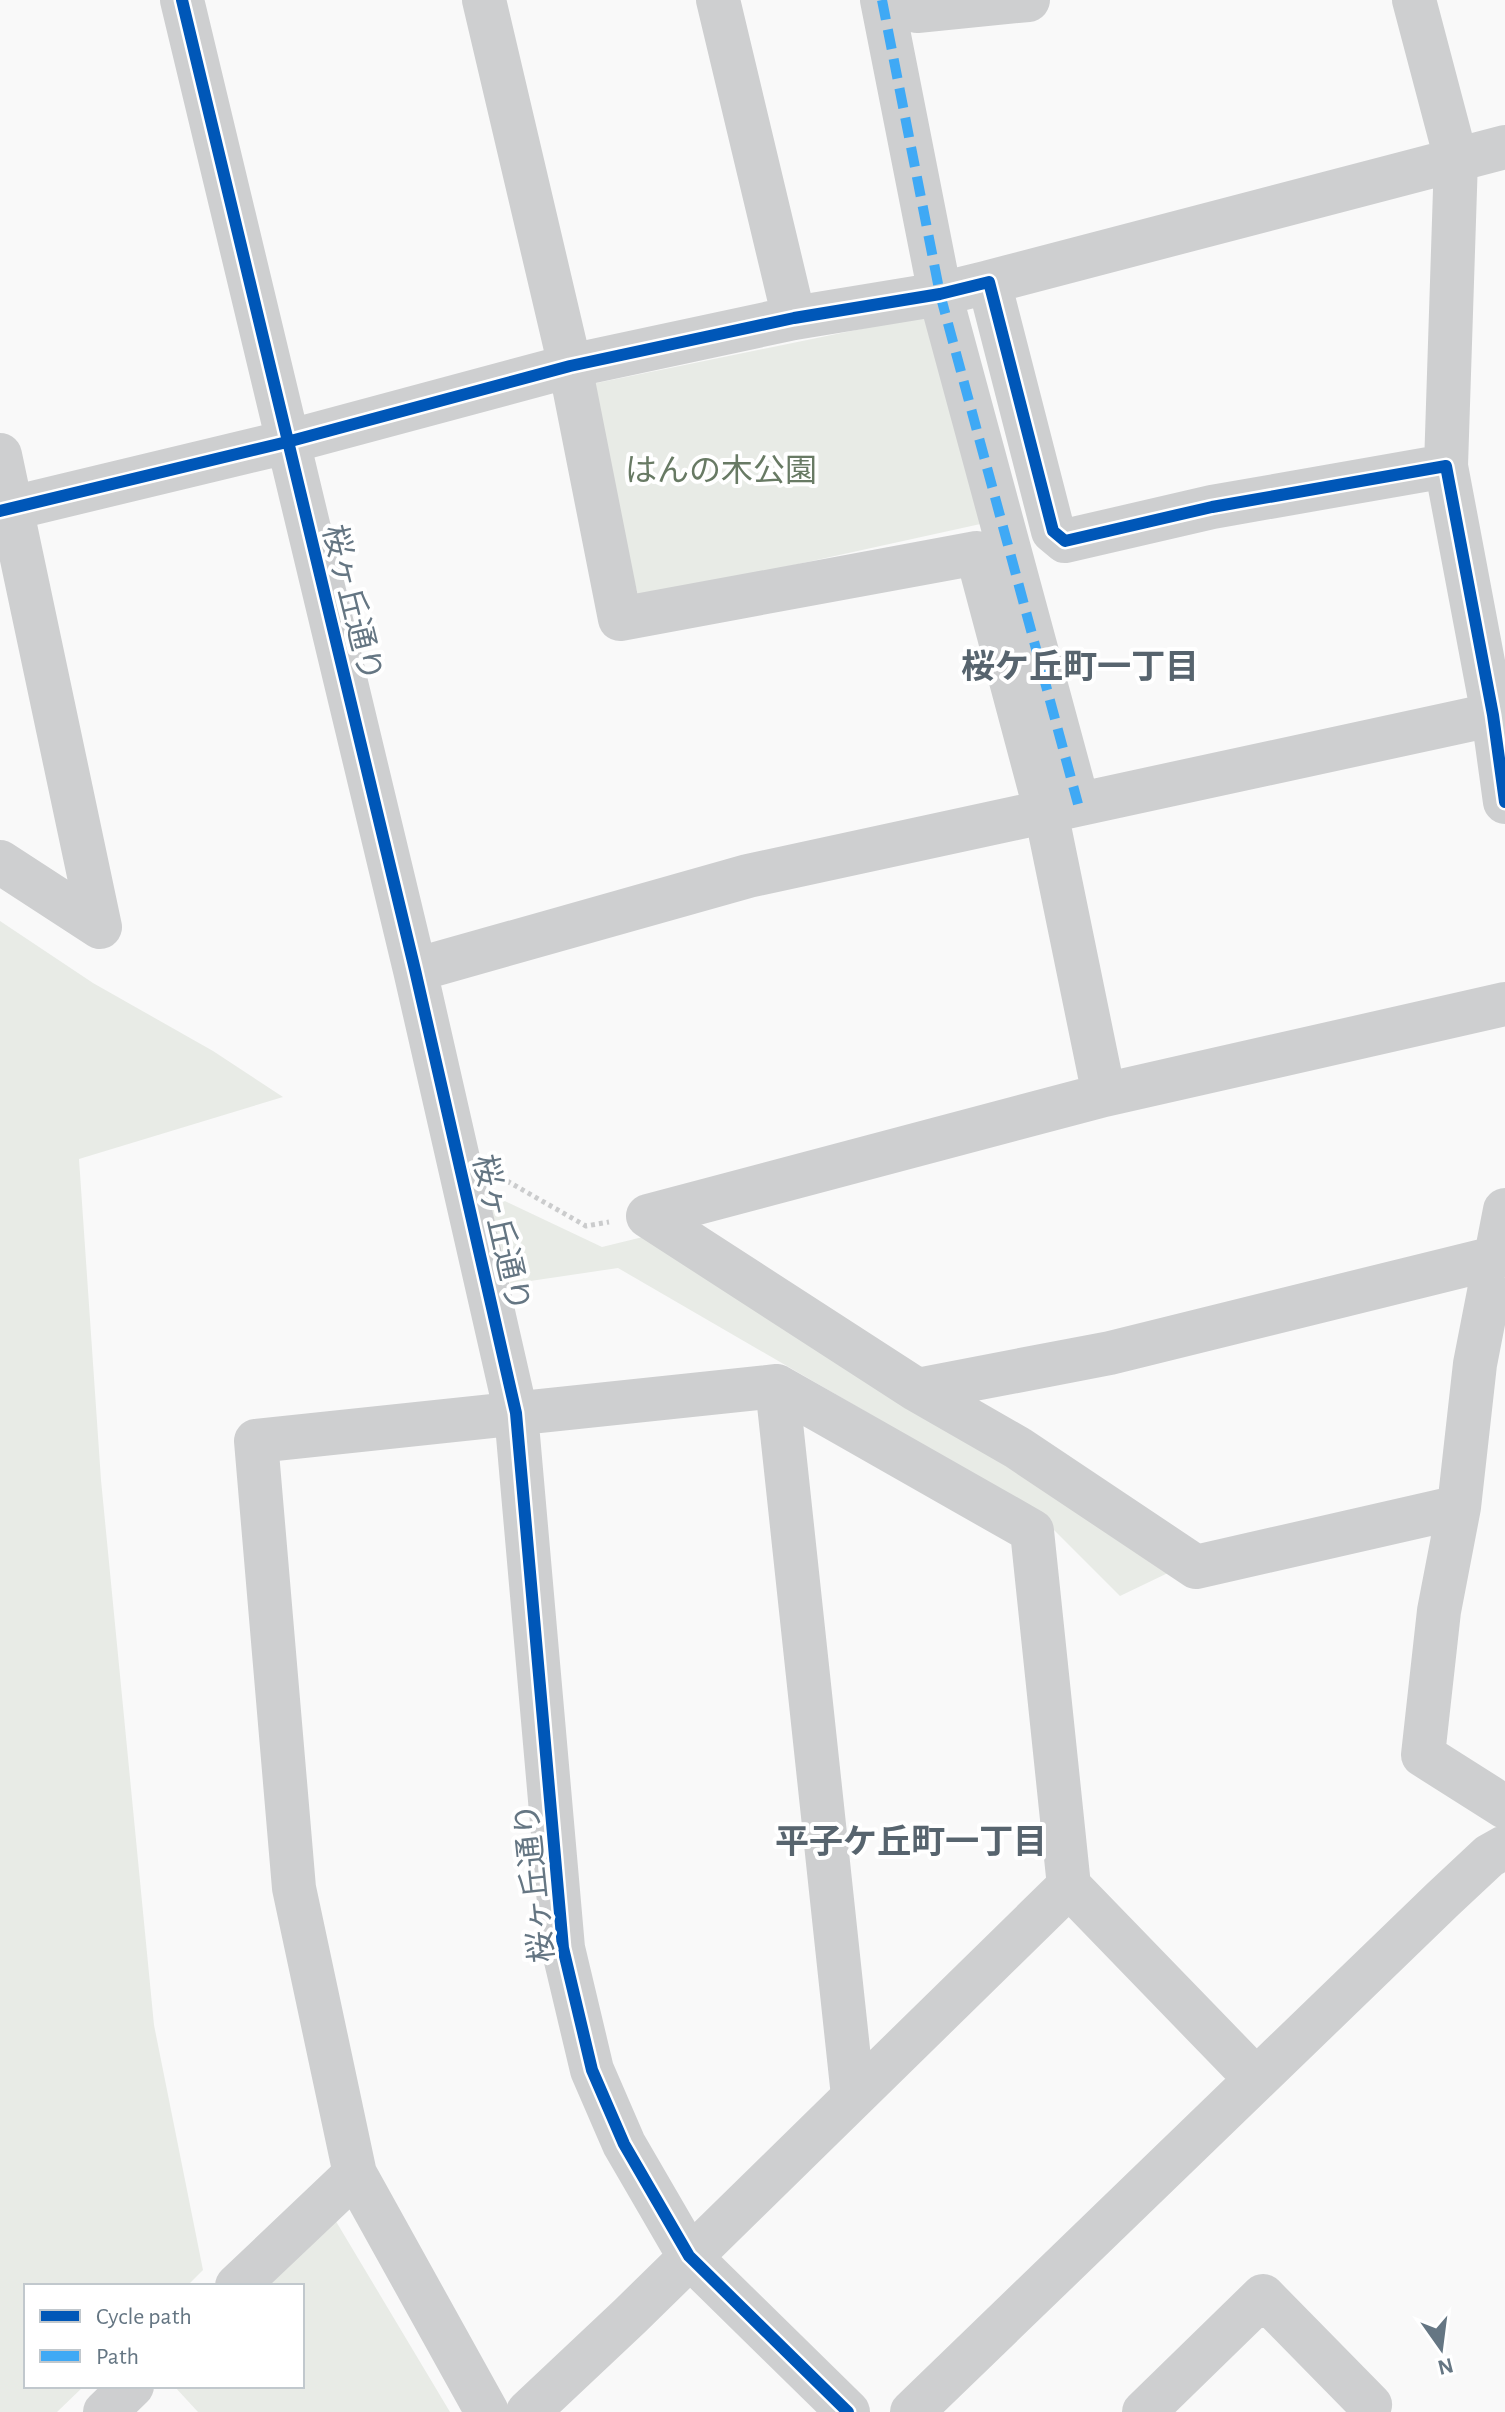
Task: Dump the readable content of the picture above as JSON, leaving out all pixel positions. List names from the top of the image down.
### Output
{
  "streets": {
    "street": ["桜ヶ丘通り"]
  },
  "districts": ["桜ケ丘町一丁目", "平子ケ丘町一丁目"],
  "parks": ["はんの木公園"],
  "legend": ["Cycle path", "Path"],
  "north": "bottom"
}
